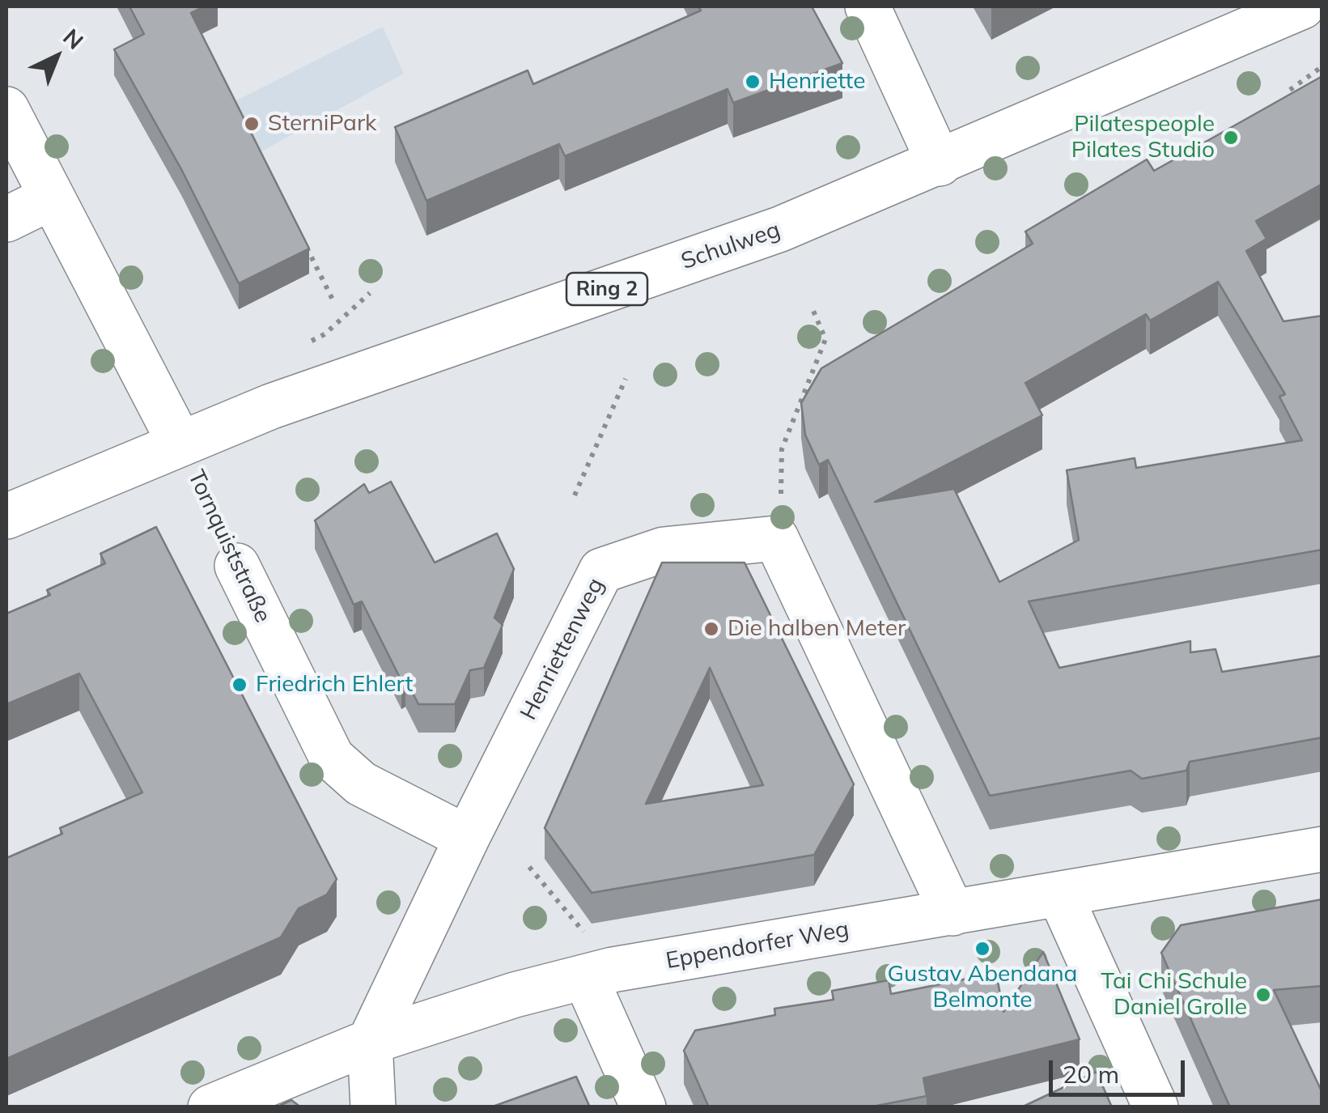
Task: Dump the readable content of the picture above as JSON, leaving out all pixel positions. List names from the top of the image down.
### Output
{
  "streets": {
    "street": [
      "Schulweg",
      "Ring 2",
      "Tornquiststraße",
      "Henriettenweg",
      "Eppendorfer Weg"
    ]
  },
  "crossings": [
    ["Schulweg", "Ring 2"],
    ["Schulweg", "Tornquiststraße"],
    ["Ring 2", "Tornquiststraße"],
    ["Tornquiststraße", "Henriettenweg"],
    ["Henriettenweg", "Eppendorfer Weg"]
  ],
  "places": [
    "Henriette",
    "SterniPark",
    "Pilatespeople Pilates Studio",
    "Die halben Meter",
    "Friedrich Ehlert",
    "Gustav Abendana Belmonte",
    "Tai Chi Schule Daniel Grolle"
  ],
  "scale_bar": "20 m",
  "north": "top right"
}
